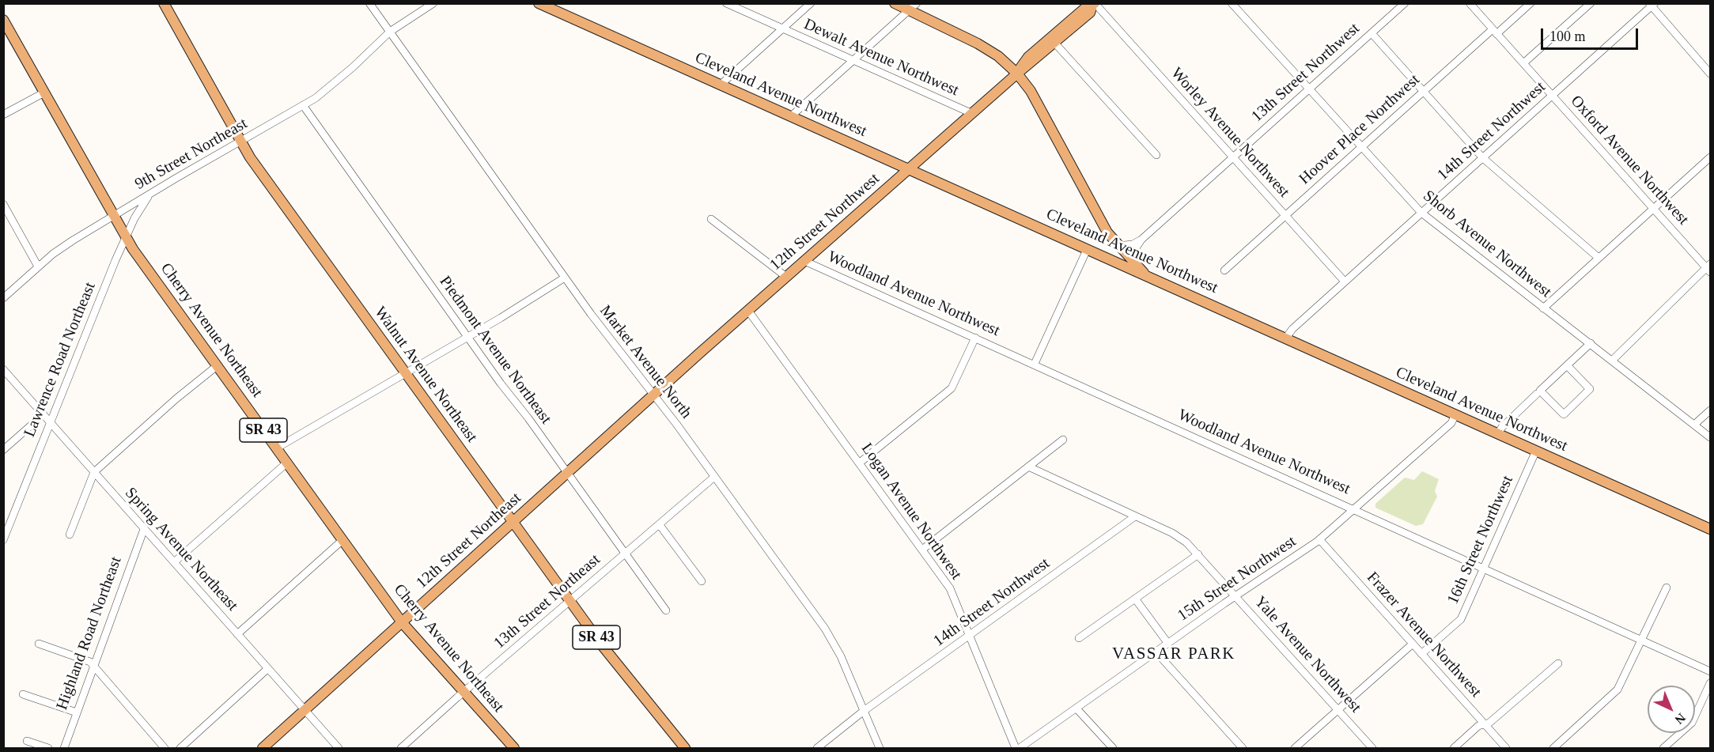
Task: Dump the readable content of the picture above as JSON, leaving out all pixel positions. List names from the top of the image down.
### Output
{
  "streets": {
    "main road": [
      "Cleveland Avenue Northwest",
      "12th Street Northwest",
      "Cherry Avenue Northeast",
      "Walnut Avenue Northeast",
      "SR 43",
      "12th Street Northeast"
    ],
    "street": [
      "Dewalt Avenue Northwest",
      "13th Street Northwest",
      "Hoover Place Northwest",
      "14th Street Northwest",
      "Worley Avenue Northwest",
      "9th Street Northeast",
      "Oxford Avenue Northwest",
      "Shorb Avenue Northwest",
      "Woodland Avenue Northwest",
      "Piedmont Avenue Northeast",
      "Lawrence Road Northeast",
      "Market Avenue North",
      "Logan Avenue Northwest",
      "16th Street Northwest",
      "Spring Avenue Northeast",
      "15th Street Northwest",
      "13th Street Northeast",
      "Highland Road Northeast",
      "Frazer Avenue Northwest",
      "Yale Avenue Northwest"
    ]
  },
  "crossings": [
    ["Dewalt Avenue Northwest", "12th Street Northwest"],
    ["13th Street Northwest", "Worley Avenue Northwest"],
    ["13th Street Northwest", "Shorb Avenue Northwest"],
    ["Cleveland Avenue Northwest", "14th Street Northwest"],
    ["Cleveland Avenue Northwest", "12th Street Northwest"],
    ["Cleveland Avenue Northwest", "16th Street Northwest"],
    ["Cleveland Avenue Northwest", "15th Street Northwest"],
    ["Hoover Place Northwest", "Worley Avenue Northwest"],
    ["Hoover Place Northwest", "Oxford Avenue Northwest"],
    ["Hoover Place Northwest", "Shorb Avenue Northwest"],
    ["14th Street Northwest", "Worley Avenue Northwest"],
    ["14th Street Northwest", "Oxford Avenue Northwest"],
    ["14th Street Northwest", "Shorb Avenue Northwest"],
    ["14th Street Northwest", "Market Avenue North"],
    ["14th Street Northwest", "Logan Avenue Northwest"],
    ["14th Street Northwest", "Yale Avenue Northwest"],
    ["Worley Avenue Northwest", "12th Street Northwest"],
    ["9th Street Northeast", "Cherry Avenue Northeast"],
    ["9th Street Northeast", "Piedmont Avenue Northeast"],
    ["9th Street Northeast", "Lawrence Road Northeast"],
    ["9th Street Northeast", "Market Avenue North"],
    ["9th Street Northeast", "Walnut Avenue Northeast"],
    ["12th Street Northwest", "Woodland Avenue Northwest"],
    ["12th Street Northwest", "Market Avenue North"],
    ["12th Street Northwest", "Logan Avenue Northwest"],
    ["12th Street Northwest", "12th Street Northeast"],
    ["Woodland Avenue Northwest", "16th Street Northwest"],
    ["Woodland Avenue Northwest", "15th Street Northwest"],
    ["Cherry Avenue Northeast", "Lawrence Road Northeast"],
    ["Cherry Avenue Northeast", "12th Street Northeast"],
    ["Cherry Avenue Northeast", "13th Street Northeast"],
    ["Piedmont Avenue Northeast", "12th Street Northeast"],
    ["Piedmont Avenue Northeast", "13th Street Northeast"],
    ["Lawrence Road Northeast", "Spring Avenue Northeast"],
    ["Market Avenue North", "12th Street Northeast"],
    ["Market Avenue North", "13th Street Northeast"],
    ["Walnut Avenue Northeast", "12th Street Northeast"],
    ["Walnut Avenue Northeast", "13th Street Northeast"],
    ["Logan Avenue Northwest", "15th Street Northwest"],
    ["16th Street Northwest", "Frazer Avenue Northwest"],
    ["12th Street Northeast", "Spring Avenue Northeast"],
    ["Spring Avenue Northeast", "Highland Road Northeast"],
    ["15th Street Northwest", "Frazer Avenue Northwest"],
    ["15th Street Northwest", "Yale Avenue Northwest"]
  ],
  "districts": ["VASSAR PARK"],
  "scale_bar": "100 m",
  "north": "bottom right"
}
